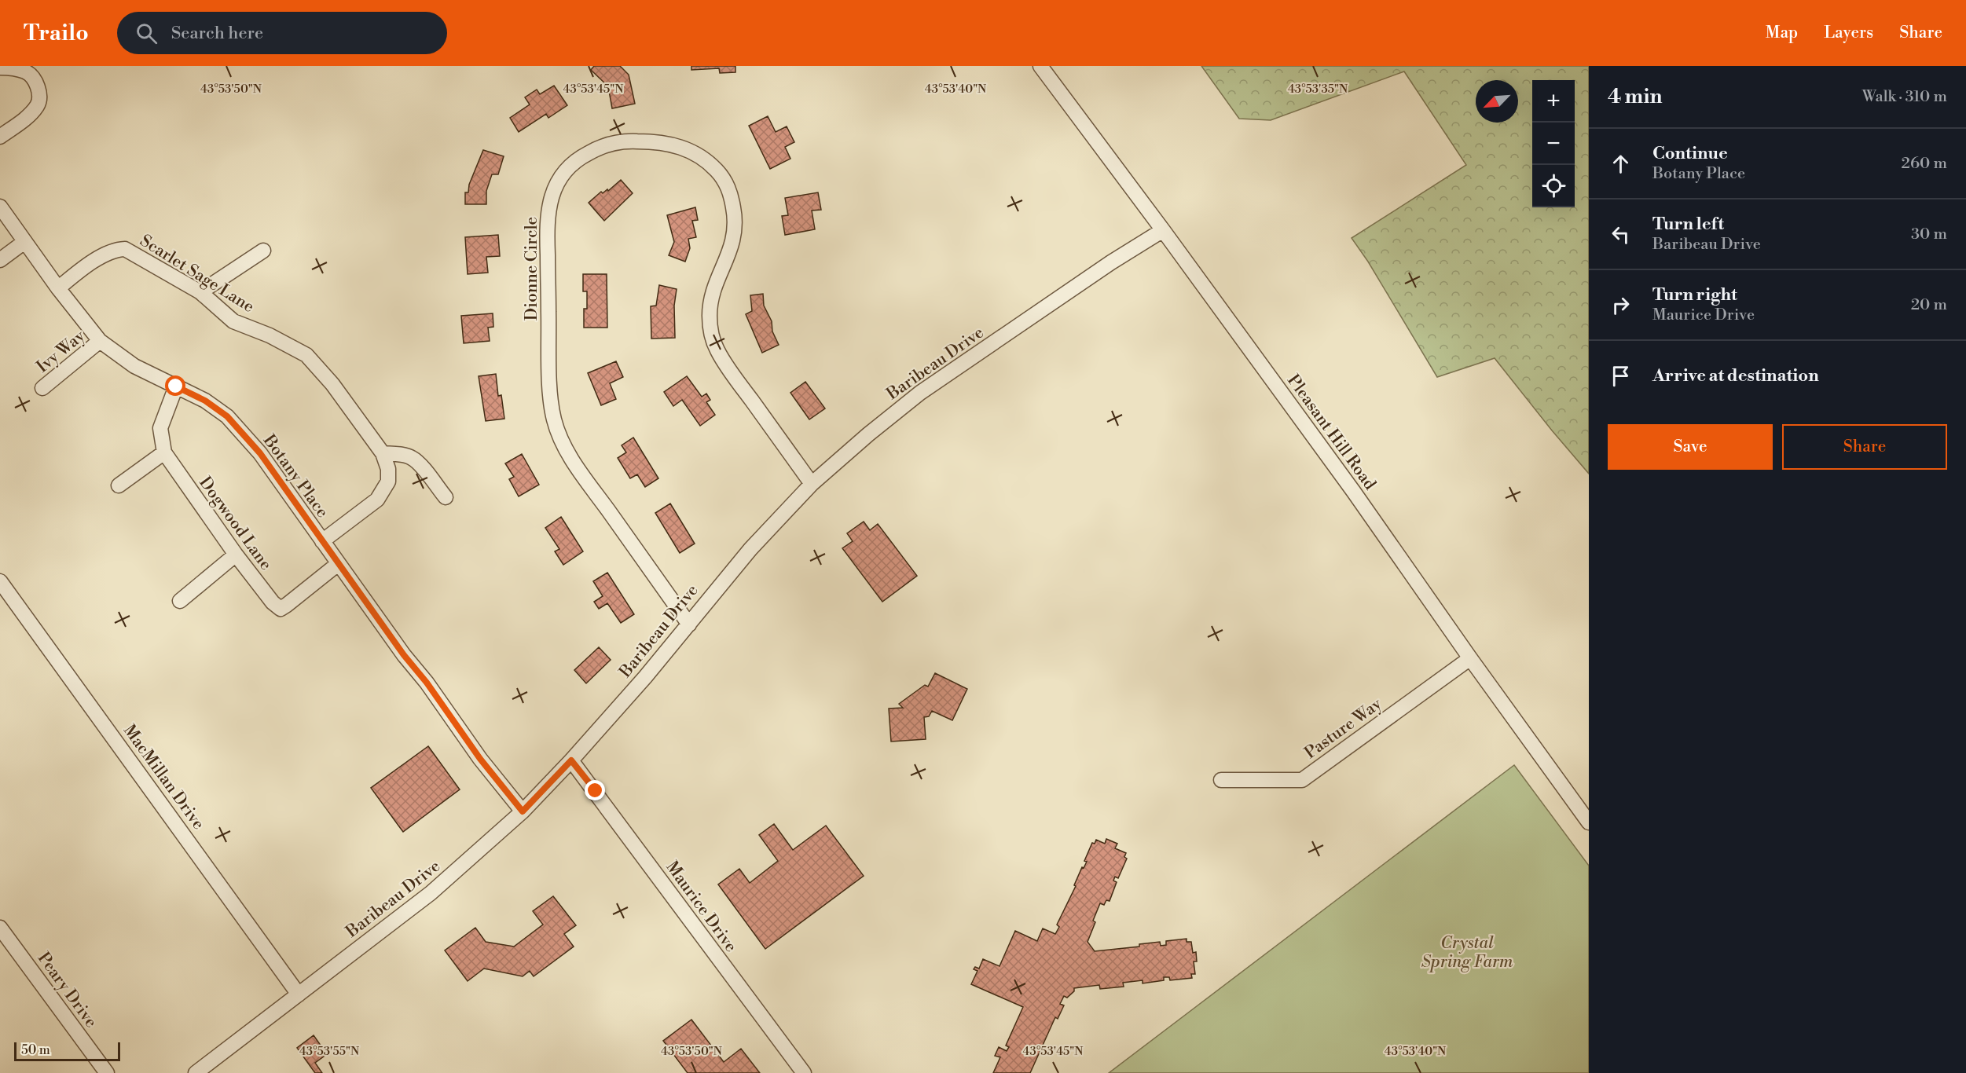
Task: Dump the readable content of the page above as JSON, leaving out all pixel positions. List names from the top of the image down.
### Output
{
  "streets": {
    "street": [
      "Dionne Circle",
      "Scarlet Sage Lane",
      "Ivy Way",
      "Baribeau Drive",
      "Pleasant Hill Road",
      "Botany Place",
      "Dogwood Lane",
      "Pasture Way",
      "MacMillan Drive",
      "Maurice Drive",
      "Peary Drive"
    ]
  },
  "crossings": [
    ["Dionne Circle", "Baribeau Drive"],
    ["Scarlet Sage Lane", "Botany Place"],
    ["Ivy Way", "Botany Place"],
    ["Baribeau Drive", "Pleasant Hill Road"],
    ["Baribeau Drive", "Botany Place"],
    ["Baribeau Drive", "MacMillan Drive"],
    ["Baribeau Drive", "Maurice Drive"],
    ["Pleasant Hill Road", "Pasture Way"],
    ["Botany Place", "Dogwood Lane"]
  ],
  "parks": ["Crystal Spring Farm"],
  "scale_bar": "50 m",
  "north": "bottom left",
  "page": {
    "header": "Trailo",
    "search": "Search here",
    "nav": ["Map", "Layers", "Share"],
    "heading": ["4 min", "Walk · 310 m"],
    "map_buttons": ["+", "−"],
    "list": [
      ["Continue", "Botany Place", "260 m"],
      ["Turn left", "Baribeau Drive", "30 m"],
      ["Turn right", "Maurice Drive", "20 m"],
      "Arrive at destination"
    ],
    "buttons": ["Save", "Share"],
    "scale": "50 m"
  },
  "coordinates": [
    "43°53'50\"N",
    "43°53'45\"N",
    "43°53'40\"N",
    "43°53'35\"N",
    "43°53'55\"N"
  ]
}
